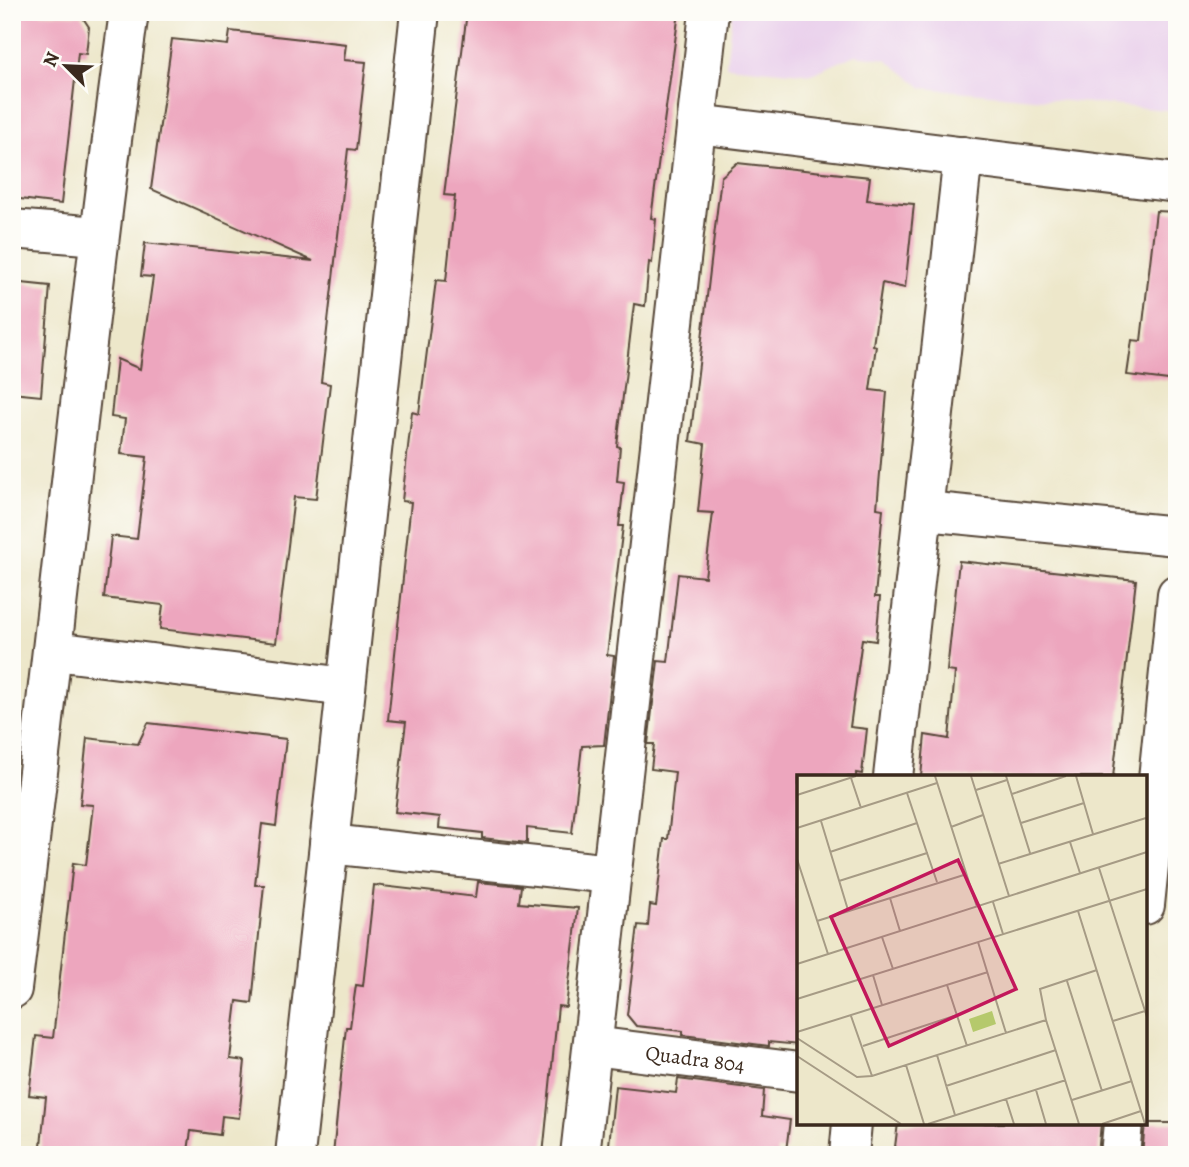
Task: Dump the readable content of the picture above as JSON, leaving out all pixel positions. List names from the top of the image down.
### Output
{
  "streets": {
    "street": ["Quadra 804"]
  },
  "north": "top left"
}
